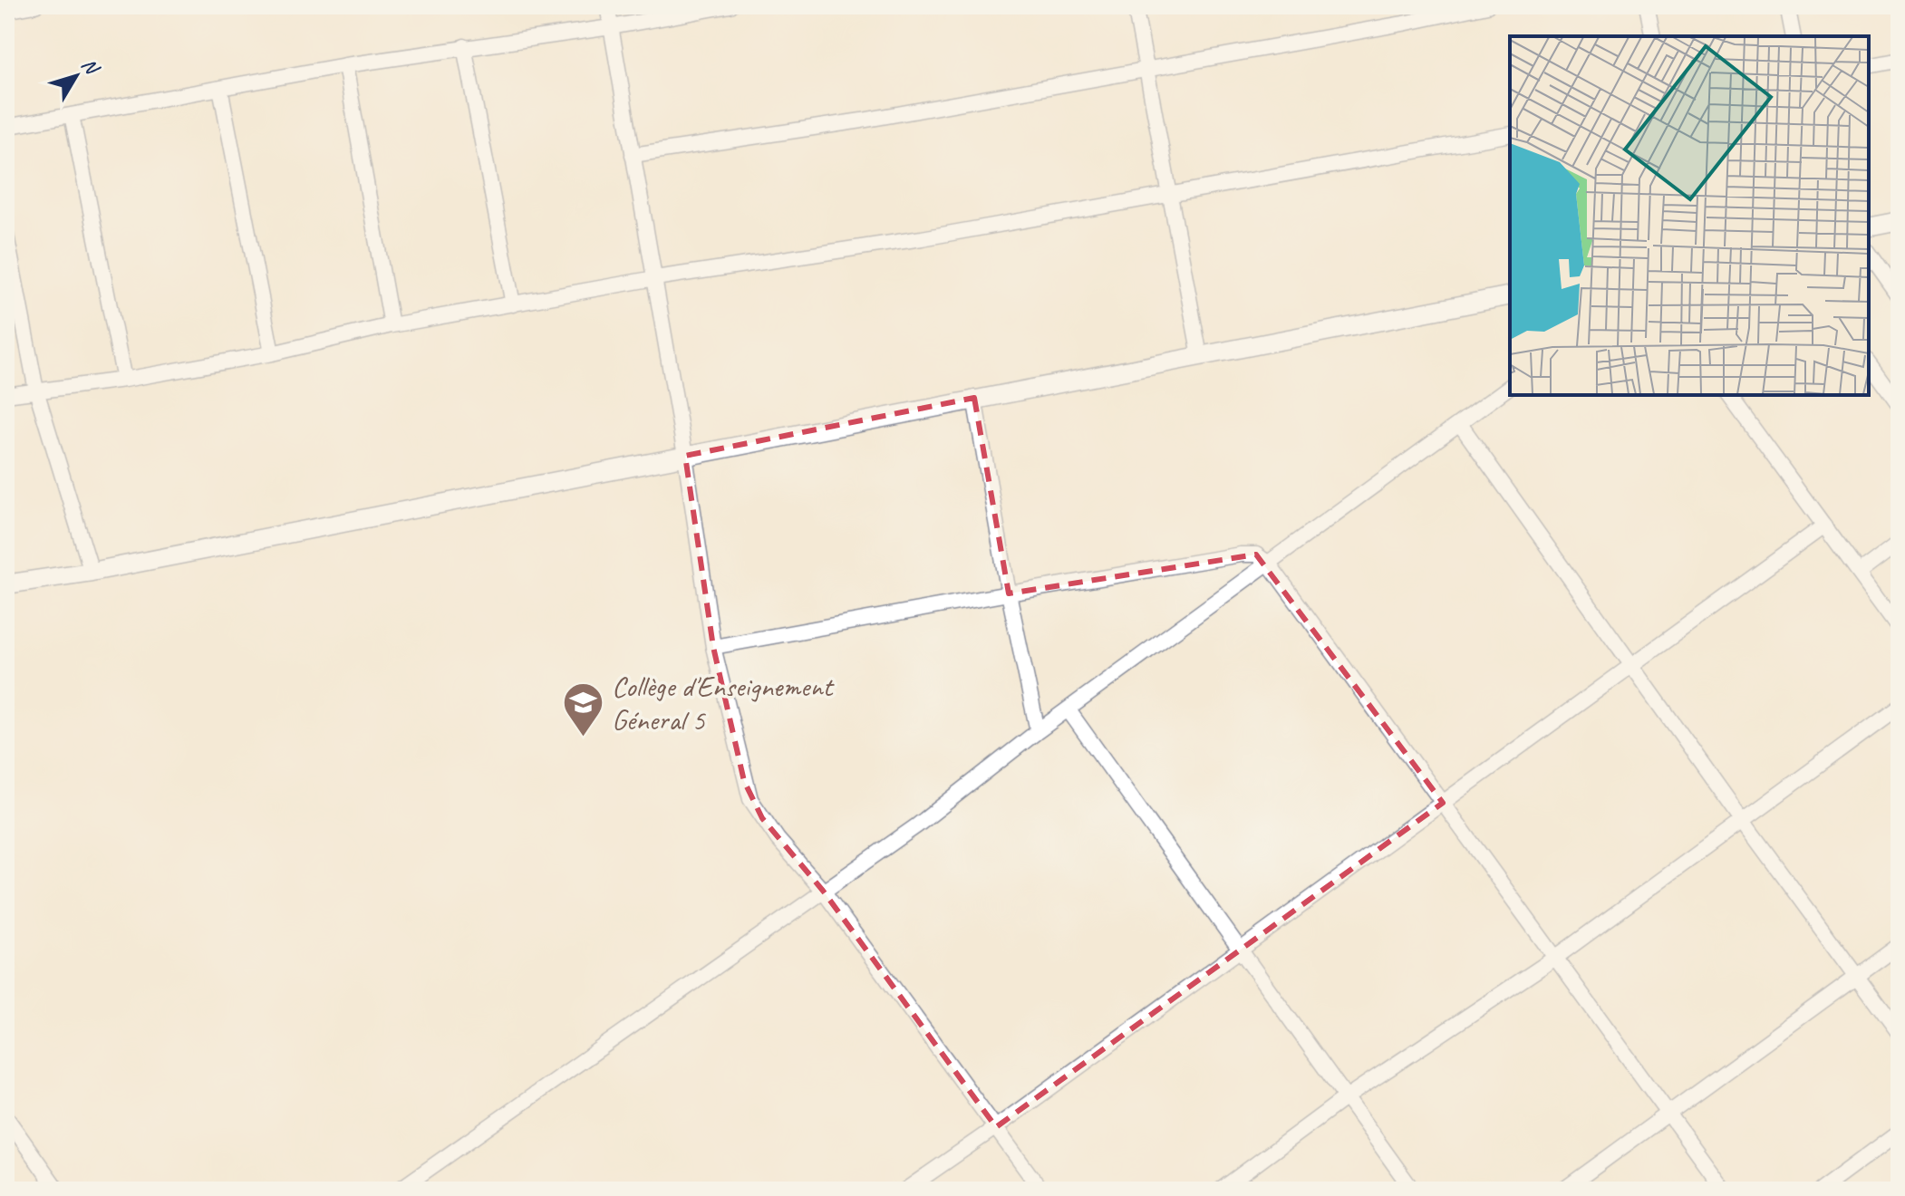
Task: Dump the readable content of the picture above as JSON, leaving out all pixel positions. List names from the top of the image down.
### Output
{
  "places": {
    "school or university": ["Collège d'Enseignement Géneral 5"]
  },
  "north": "top right"
}
